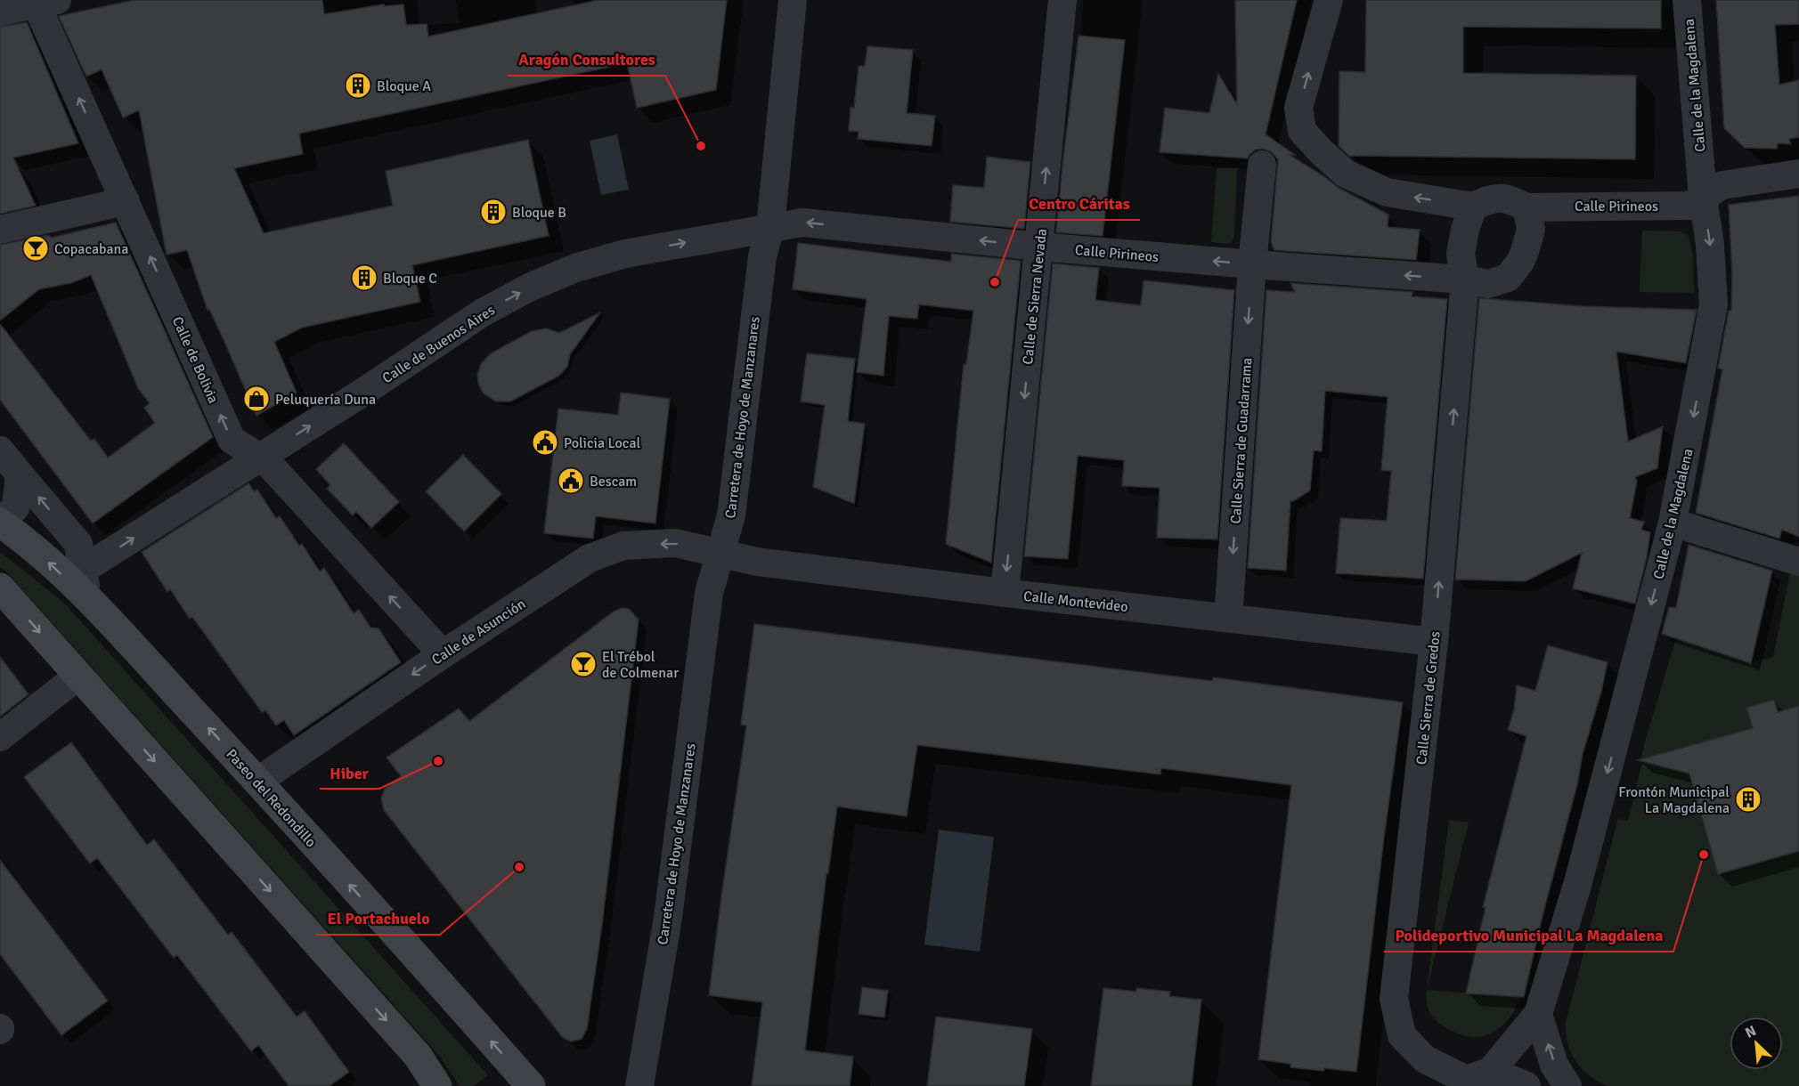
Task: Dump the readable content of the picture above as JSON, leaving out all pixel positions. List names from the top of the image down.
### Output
{
  "streets": {
    "main road": ["Paseo del Redondillo"],
    "street": [
      "Calle de la Magdalena",
      "Calle Pirineos",
      "Calle de Sierra Nevada",
      "Calle de Buenos Aires",
      "Calle de Bolivia",
      "Carretera de Hoyo de Manzanares",
      "Calle Sierra de Guadarrama",
      "Calle Montevideo",
      "Calle de Asunción",
      "Calle Sierra de Gredos"
    ]
  },
  "crossings": [
    ["Calle de la Magdalena", "Calle Pirineos"],
    ["Calle de la Magdalena", "Calle Sierra de Gredos"],
    ["Calle Pirineos", "Calle de Sierra Nevada"],
    ["Calle Pirineos", "Calle de Buenos Aires"],
    ["Calle Pirineos", "Carretera de Hoyo de Manzanares"],
    ["Calle Pirineos", "Calle Sierra de Guadarrama"],
    ["Calle Pirineos", "Calle Sierra de Gredos"],
    ["Calle de Sierra Nevada", "Calle Montevideo"],
    ["Calle de Buenos Aires", "Calle de Bolivia"],
    ["Calle de Buenos Aires", "Carretera de Hoyo de Manzanares"],
    ["Calle de Buenos Aires", "Paseo del Redondillo"],
    ["Calle de Bolivia", "Calle de Asunción"],
    ["Carretera de Hoyo de Manzanares", "Calle Montevideo"],
    ["Carretera de Hoyo de Manzanares", "Calle de Asunción"],
    ["Calle Sierra de Guadarrama", "Calle Montevideo"],
    ["Calle Montevideo", "Calle de Asunción"],
    ["Calle Montevideo", "Calle Sierra de Gredos"],
    ["Calle de Asunción", "Paseo del Redondillo"]
  ],
  "one_way": [
    "Calle de la Magdalena",
    "Calle Pirineos",
    "Calle de Buenos Aires",
    "Calle de Bolivia",
    "Calle Sierra de Guadarrama",
    "Calle de Asunción",
    "Calle Sierra de Gredos"
  ],
  "places": {
    "building": [
      "Bloque A",
      "Bloque B",
      "Bloque C",
      "Frontón Municipal La Magdalena"
    ],
    "other": [
      "Aragón Consultores",
      "Centro Cáritas",
      "Hiber",
      "Polideportivo Municipal La Magdalena",
      "El Portachuelo"
    ],
    "bar": ["Copacabana", "El Trébol de Colmenar"],
    "shop": ["Peluquería Duna"],
    "public building": ["Policia Local", "Bescam"]
  },
  "north": "top left"
}
